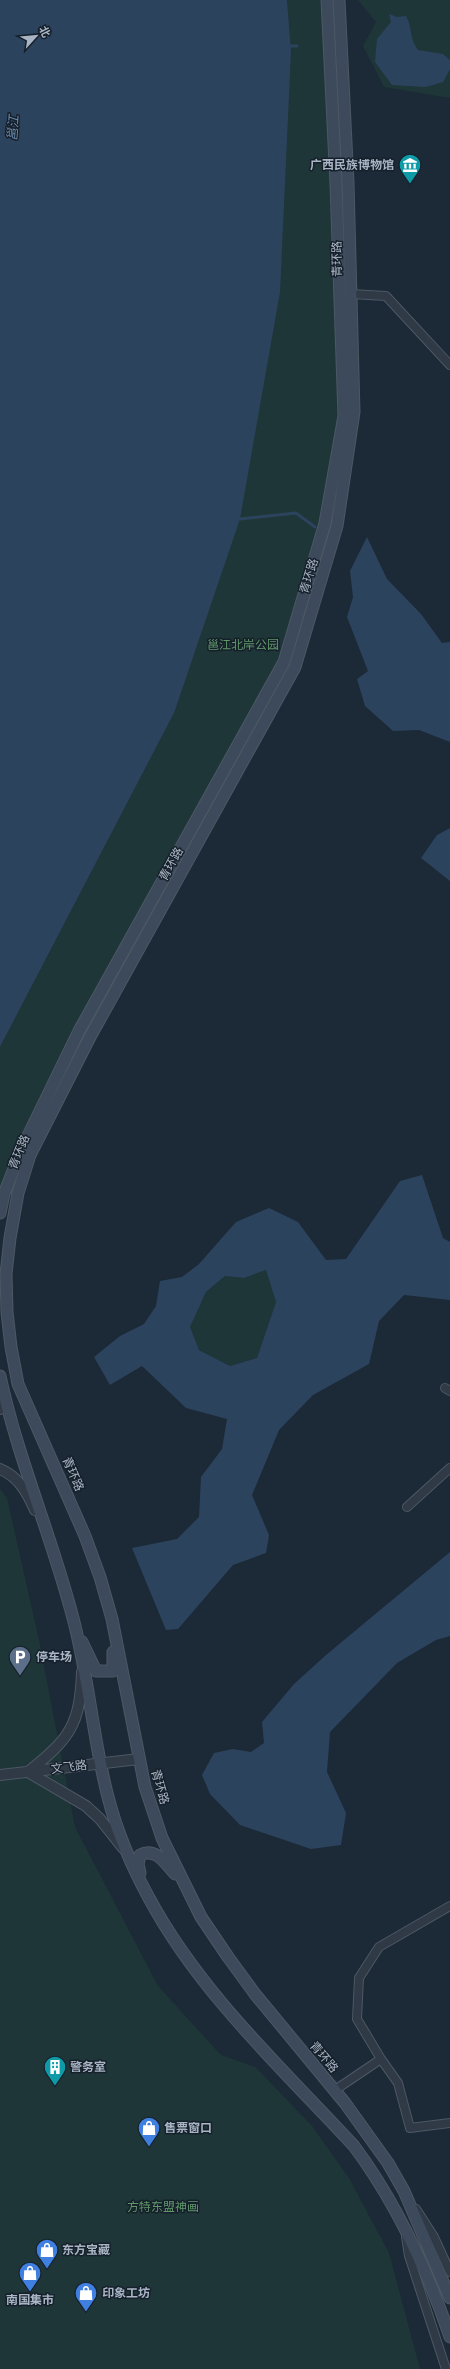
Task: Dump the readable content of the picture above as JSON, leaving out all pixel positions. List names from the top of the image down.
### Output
{
  "streets": {
    "main road": ["青环路"],
    "street": ["文飞路"]
  },
  "crossings": [
    ["青环路", "文飞路"]
  ],
  "water": ["邕江"],
  "parks": ["邕江北岸公园", "方特东盟神画"],
  "places": {
    "museum": ["广西民族博物馆"],
    "parking": ["停车场"],
    "building": ["警务室"],
    "shop": [
      "售票窗口",
      "东方宝藏",
      "南国集市",
      "印象工坊"
    ]
  },
  "north": "top right"
}
